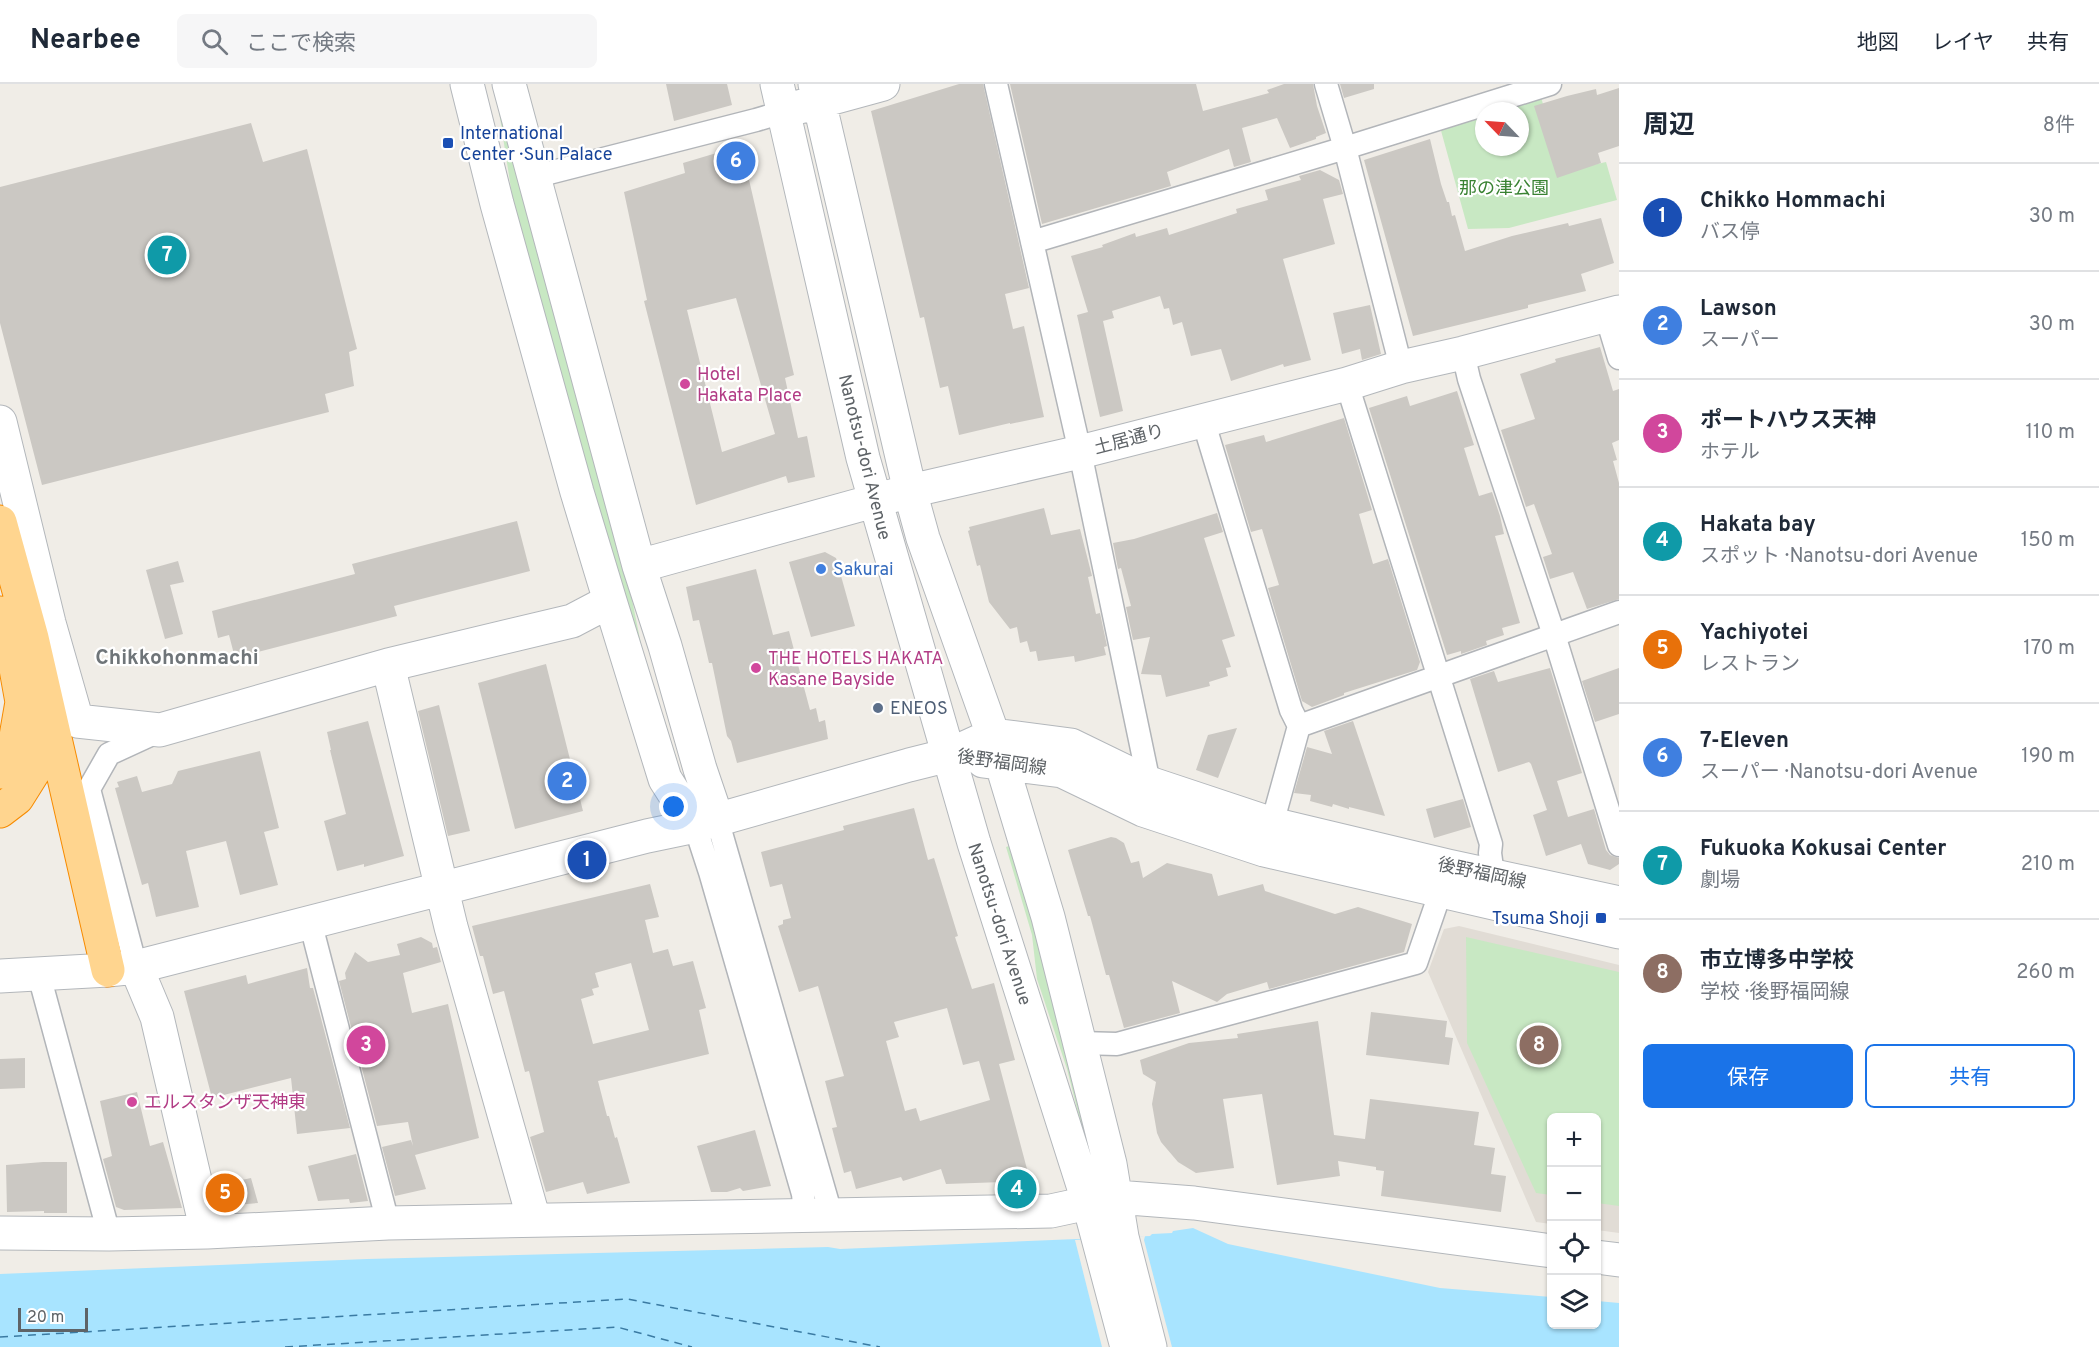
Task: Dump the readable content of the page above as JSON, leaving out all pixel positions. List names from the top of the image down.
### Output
{
  "streets": {
    "street": ["土居通り", "Nanotsu-dori Avenue", "後野福岡線"]
  },
  "crossings": [
    ["土居通り", "Nanotsu-dori Avenue"],
    ["Nanotsu-dori Avenue", "後野福岡線"]
  ],
  "districts": ["Chikkohonmachi"],
  "parks": ["那の津公園"],
  "places": {
    "transit": ["International Center · Sun Palace", "Tsuma Shoji"],
    "other": [
      "Hotel Hakata Place",
      "Sakurai",
      "THE HOTELS HAKATA Kasane Bayside",
      "ENEOS",
      "エルスタンザ天神東"
    ]
  },
  "scale_bar": "20 m",
  "north": "top left",
  "page": {
    "header": "Nearbee",
    "search": "ここで検索",
    "nav": ["地図", "レイヤ", "共有"],
    "heading": ["周辺", "8件"],
    "pins": [
      "6",
      "7",
      "2",
      "1",
      "3",
      "8",
      "4",
      "5"
    ],
    "list": [
      {
        "mark": "1",
        "name": "Chikko Hommachi",
        "note": "バス停",
        "value": "30 m"
      },
      {
        "mark": "2",
        "name": "Lawson",
        "note": "スーパー",
        "value": "30 m"
      },
      {
        "mark": "3",
        "name": "ポートハウス天神",
        "note": "ホテル",
        "value": "110 m"
      },
      {
        "mark": "4",
        "name": "Hakata bay",
        "note": "スポット · Nanotsu-dori Avenue",
        "value": "150 m"
      },
      {
        "mark": "5",
        "name": "Yachiyotei",
        "note": "レストラン",
        "value": "170 m"
      },
      {
        "mark": "6",
        "name": "7-Eleven",
        "note": "スーパー · Nanotsu-dori Avenue",
        "value": "190 m"
      },
      {
        "mark": "7",
        "name": "Fukuoka Kokusai Center",
        "note": "劇場",
        "value": "210 m"
      },
      {
        "mark": "8",
        "name": "市立博多中学校",
        "note": "学校 · 後野福岡線",
        "value": "260 m"
      }
    ],
    "buttons": ["保存", "共有"],
    "map_buttons": ["+", "−"],
    "scale": "20 m"
  }
}
